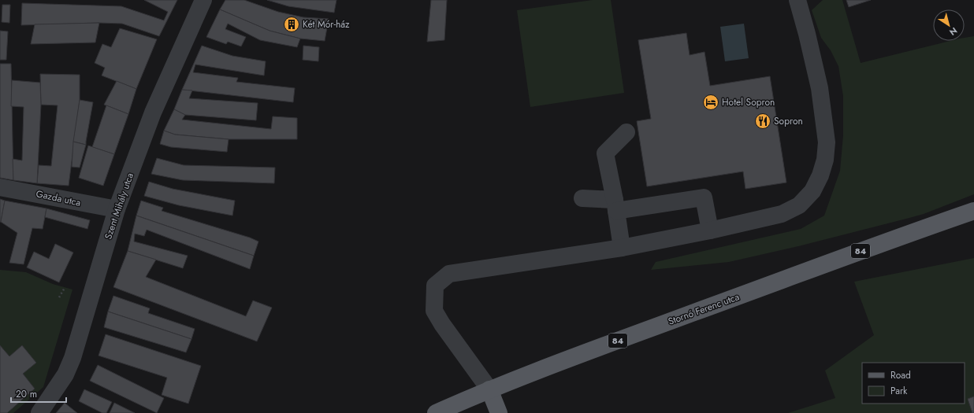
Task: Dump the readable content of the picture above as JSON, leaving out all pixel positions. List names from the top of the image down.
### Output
{
  "streets": {
    "main road": ["84", "Stornó Ferenc utca"],
    "street": ["Gazda utca", "Szent Mihály utca"]
  },
  "crossings": [
    ["Gazda utca", "Szent Mihály utca"]
  ],
  "places": {
    "building": ["Két Mór-ház"],
    "hotel": ["Hotel Sopron"],
    "restaurant": ["Sopron"]
  },
  "legend": ["Road", "Park"],
  "scale_bar": "20 m",
  "north": "bottom right"
}
